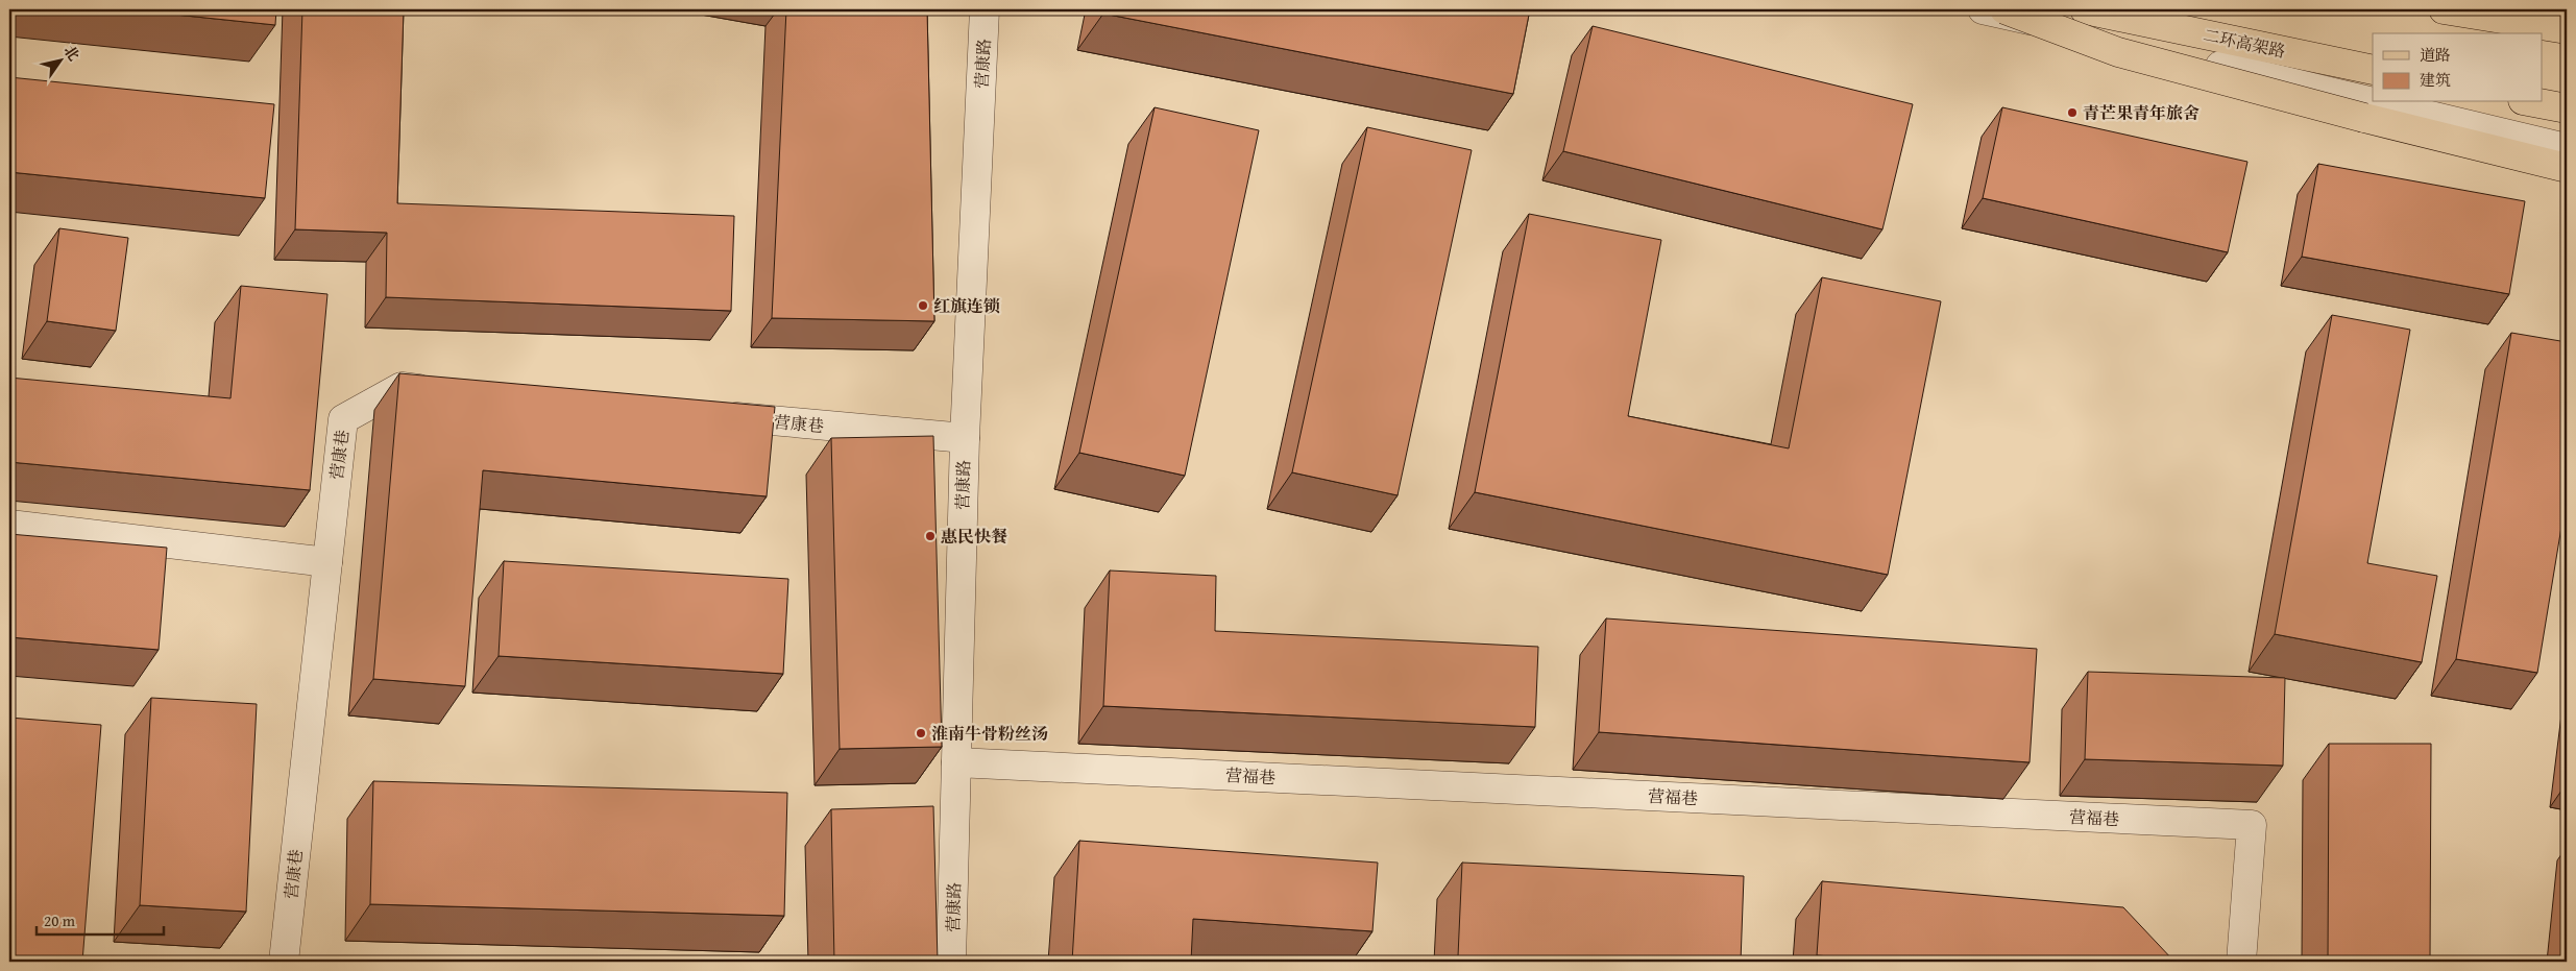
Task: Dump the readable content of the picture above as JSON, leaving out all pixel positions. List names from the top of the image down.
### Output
{
  "streets": {
    "main road": ["二环高架路"],
    "street": ["营康路", "营康巷", "营福巷"]
  },
  "crossings": [
    ["营康路", "营康巷"],
    ["营康路", "营福巷"]
  ],
  "places": [
    "青芒果青年旅舍",
    "红旗连锁",
    "惠民快餐",
    "淮南牛骨粉丝汤"
  ],
  "legend": ["道路", "建筑"],
  "scale_bar": "20 m",
  "north": "top right"
}
